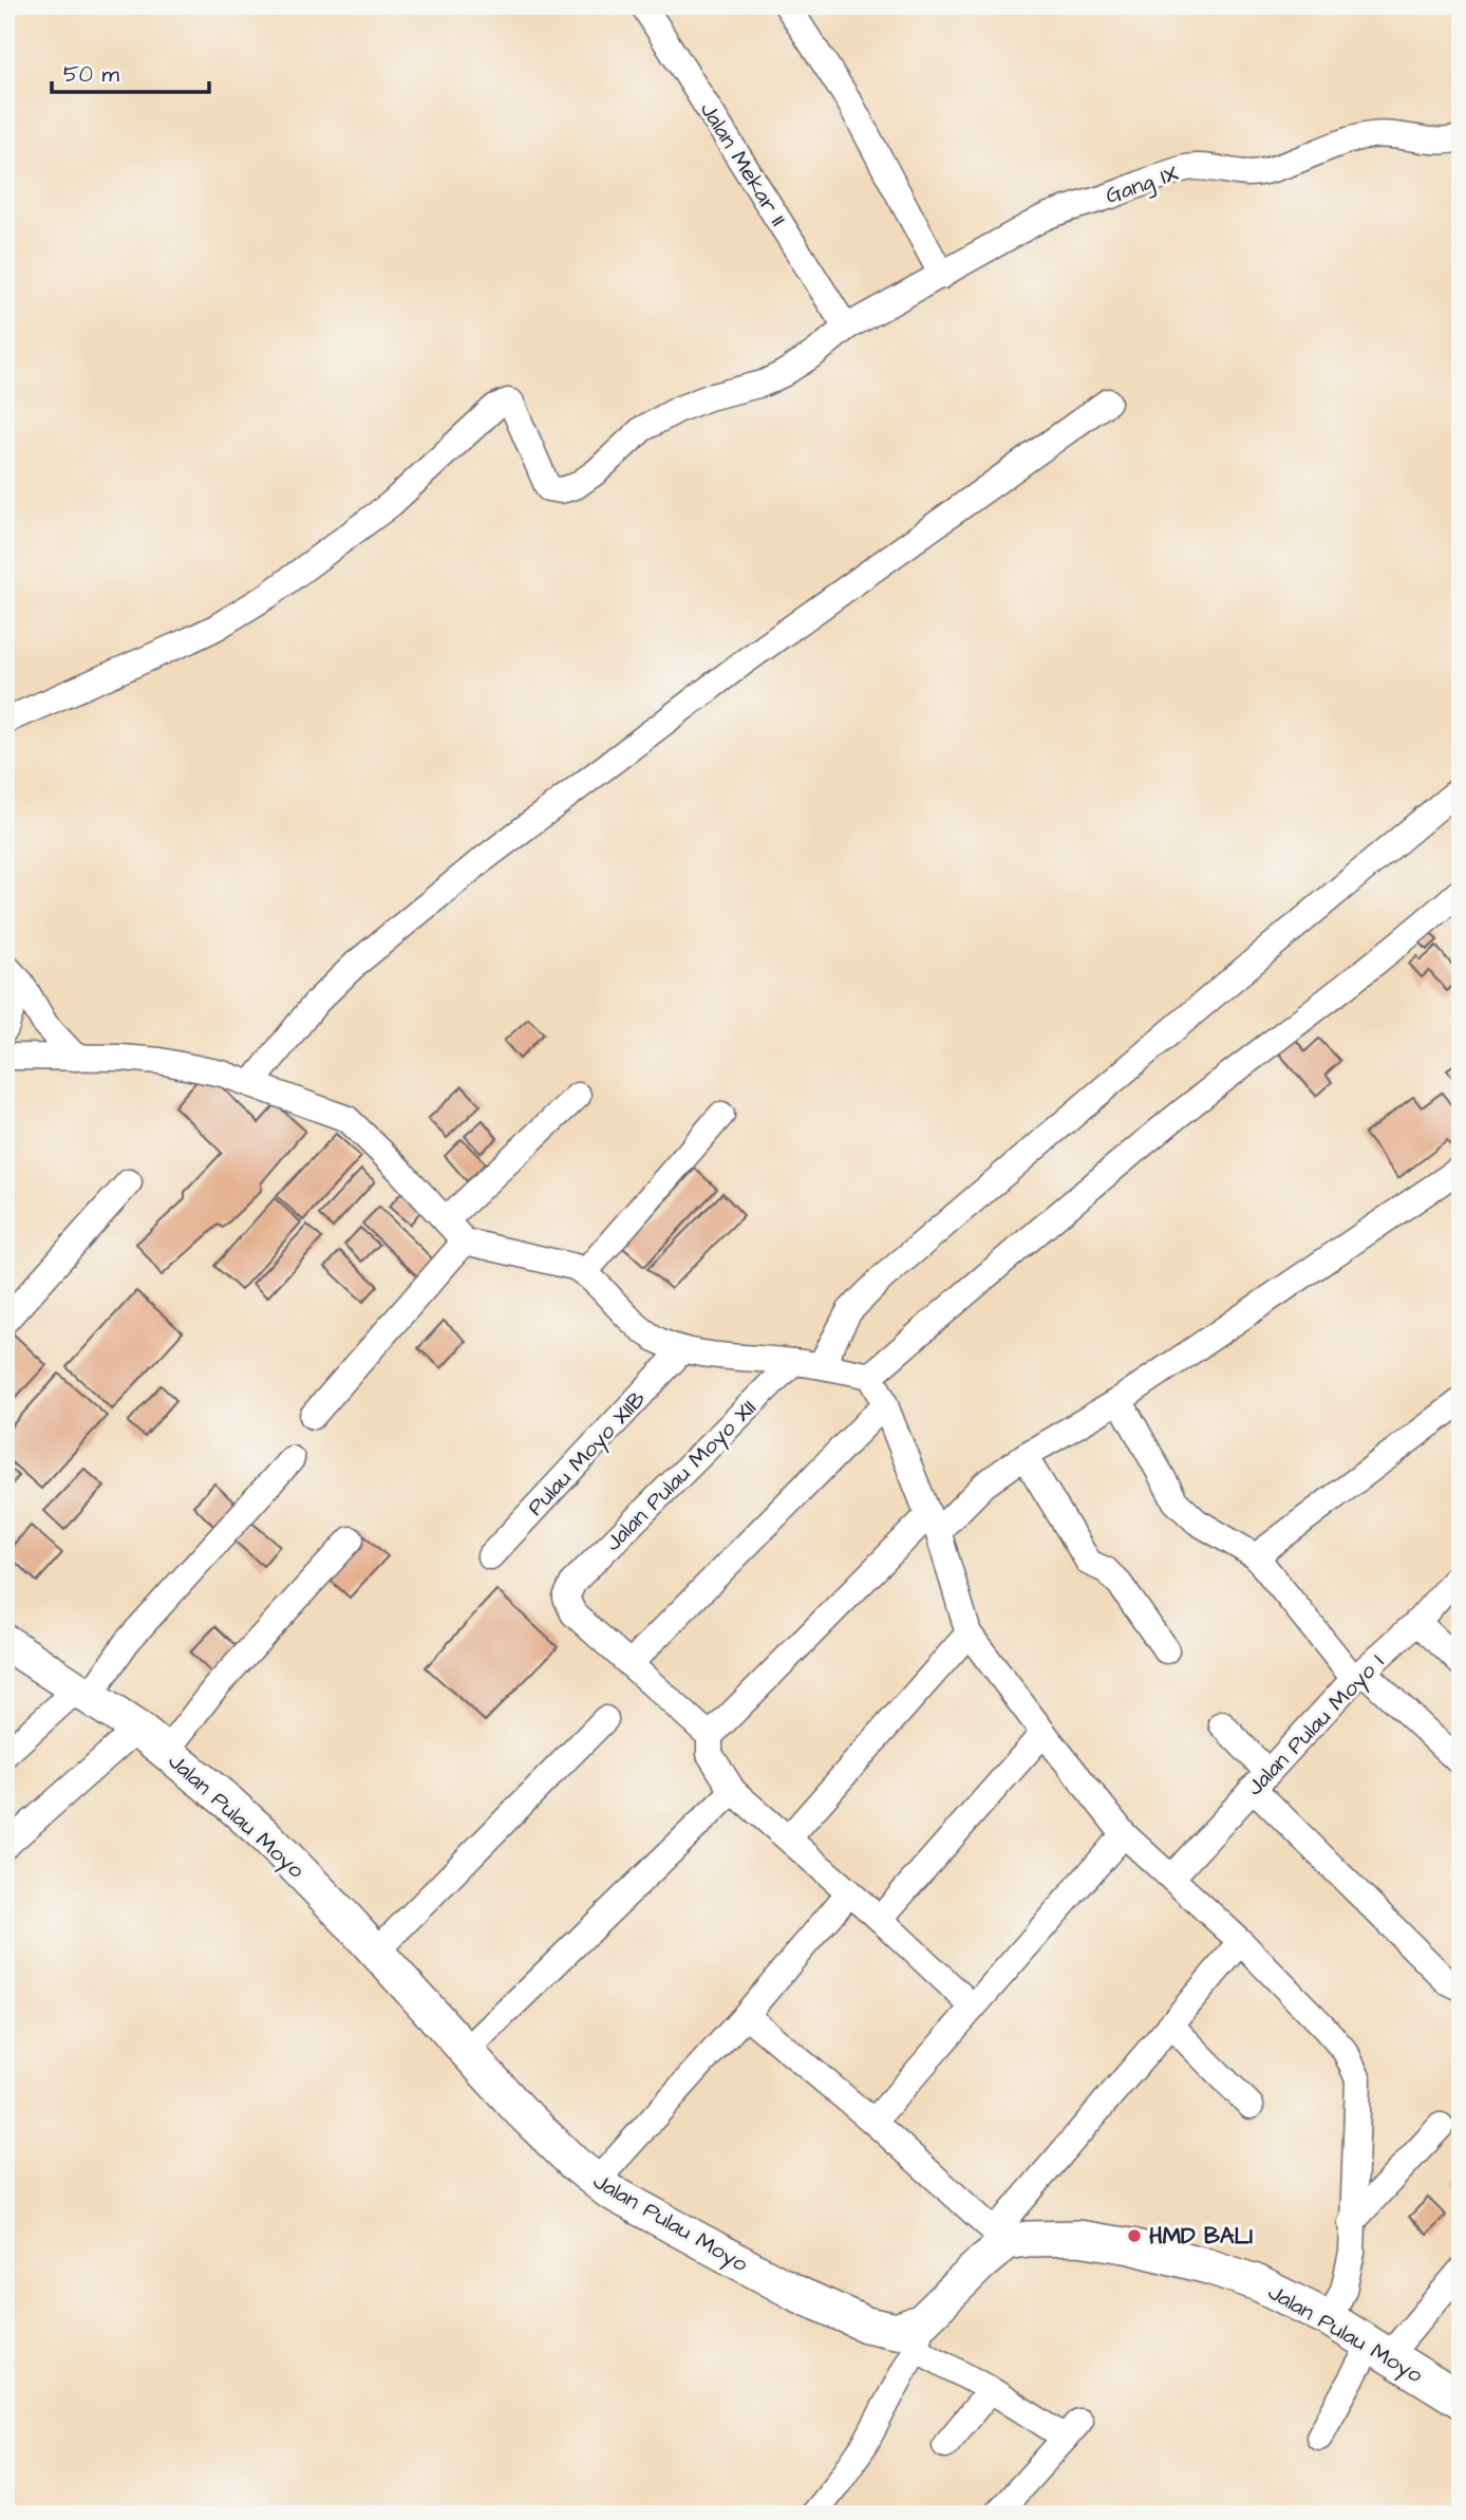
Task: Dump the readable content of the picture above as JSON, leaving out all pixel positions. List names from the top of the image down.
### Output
{
  "streets": {
    "street": [
      "Jalan Mekar II",
      "Gang IX",
      "Pulau Moyo XIIB",
      "Jalan Pulau Moyo XII",
      "Jalan Pulau Moyo I",
      "Jalan Pulau Moyo"
    ]
  },
  "crossings": [
    ["Jalan Mekar II", "Gang IX"]
  ],
  "places": ["HMD BALI"],
  "scale_bar": "50 m"
}
